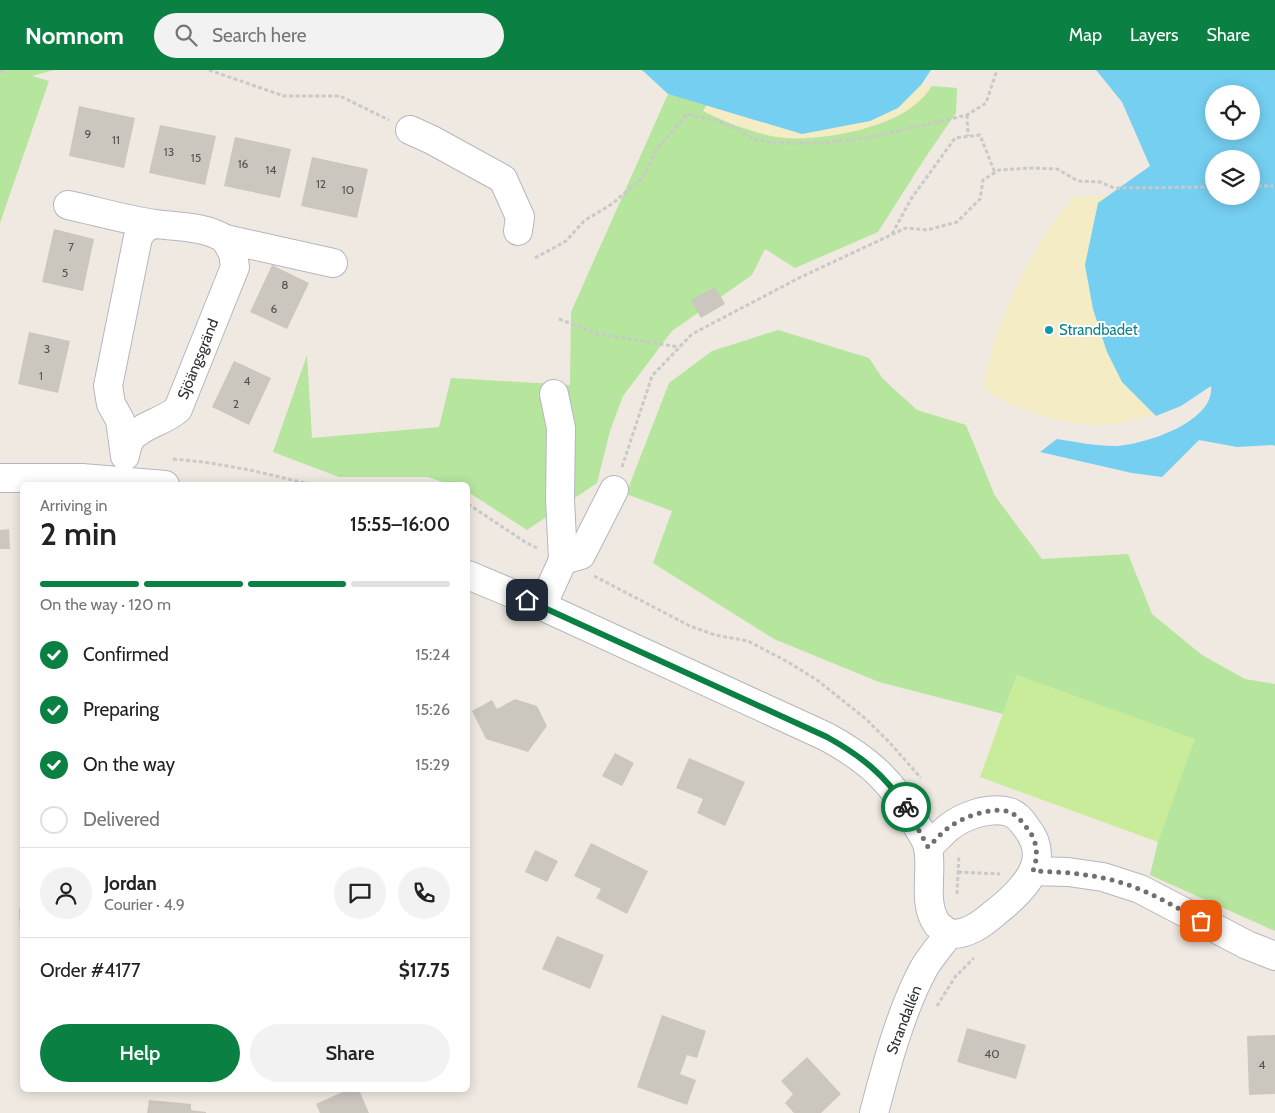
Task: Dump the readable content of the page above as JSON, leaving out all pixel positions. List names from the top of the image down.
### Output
{
  "streets": {
    "street": ["Sjöängsgränd", "Strandallén"]
  },
  "places": ["Strandbadet"],
  "house_numbers": [
    "9",
    "11",
    "13",
    "15",
    "16",
    "14",
    "12",
    "10",
    "7",
    "5",
    "8",
    "6",
    "3",
    "1",
    "4",
    "2",
    "40",
    "4"
  ],
  "page": {
    "header": "Nomnom",
    "search": "Search here",
    "nav": ["Map", "Layers", "Share"],
    "heading": ["2 min", "Arriving in", "15:55–16:00"],
    "panel": [
      "Jordan",
      "Courier · 4.9",
      "Order #4177",
      "$17.75"
    ],
    "bar": "On the way · 120 m",
    "list": [
      ["Confirmed", "15:24"],
      ["Preparing", "15:26"],
      ["On the way", "15:29"],
      "Delivered"
    ],
    "buttons": ["Help", "Share"]
  }
}
